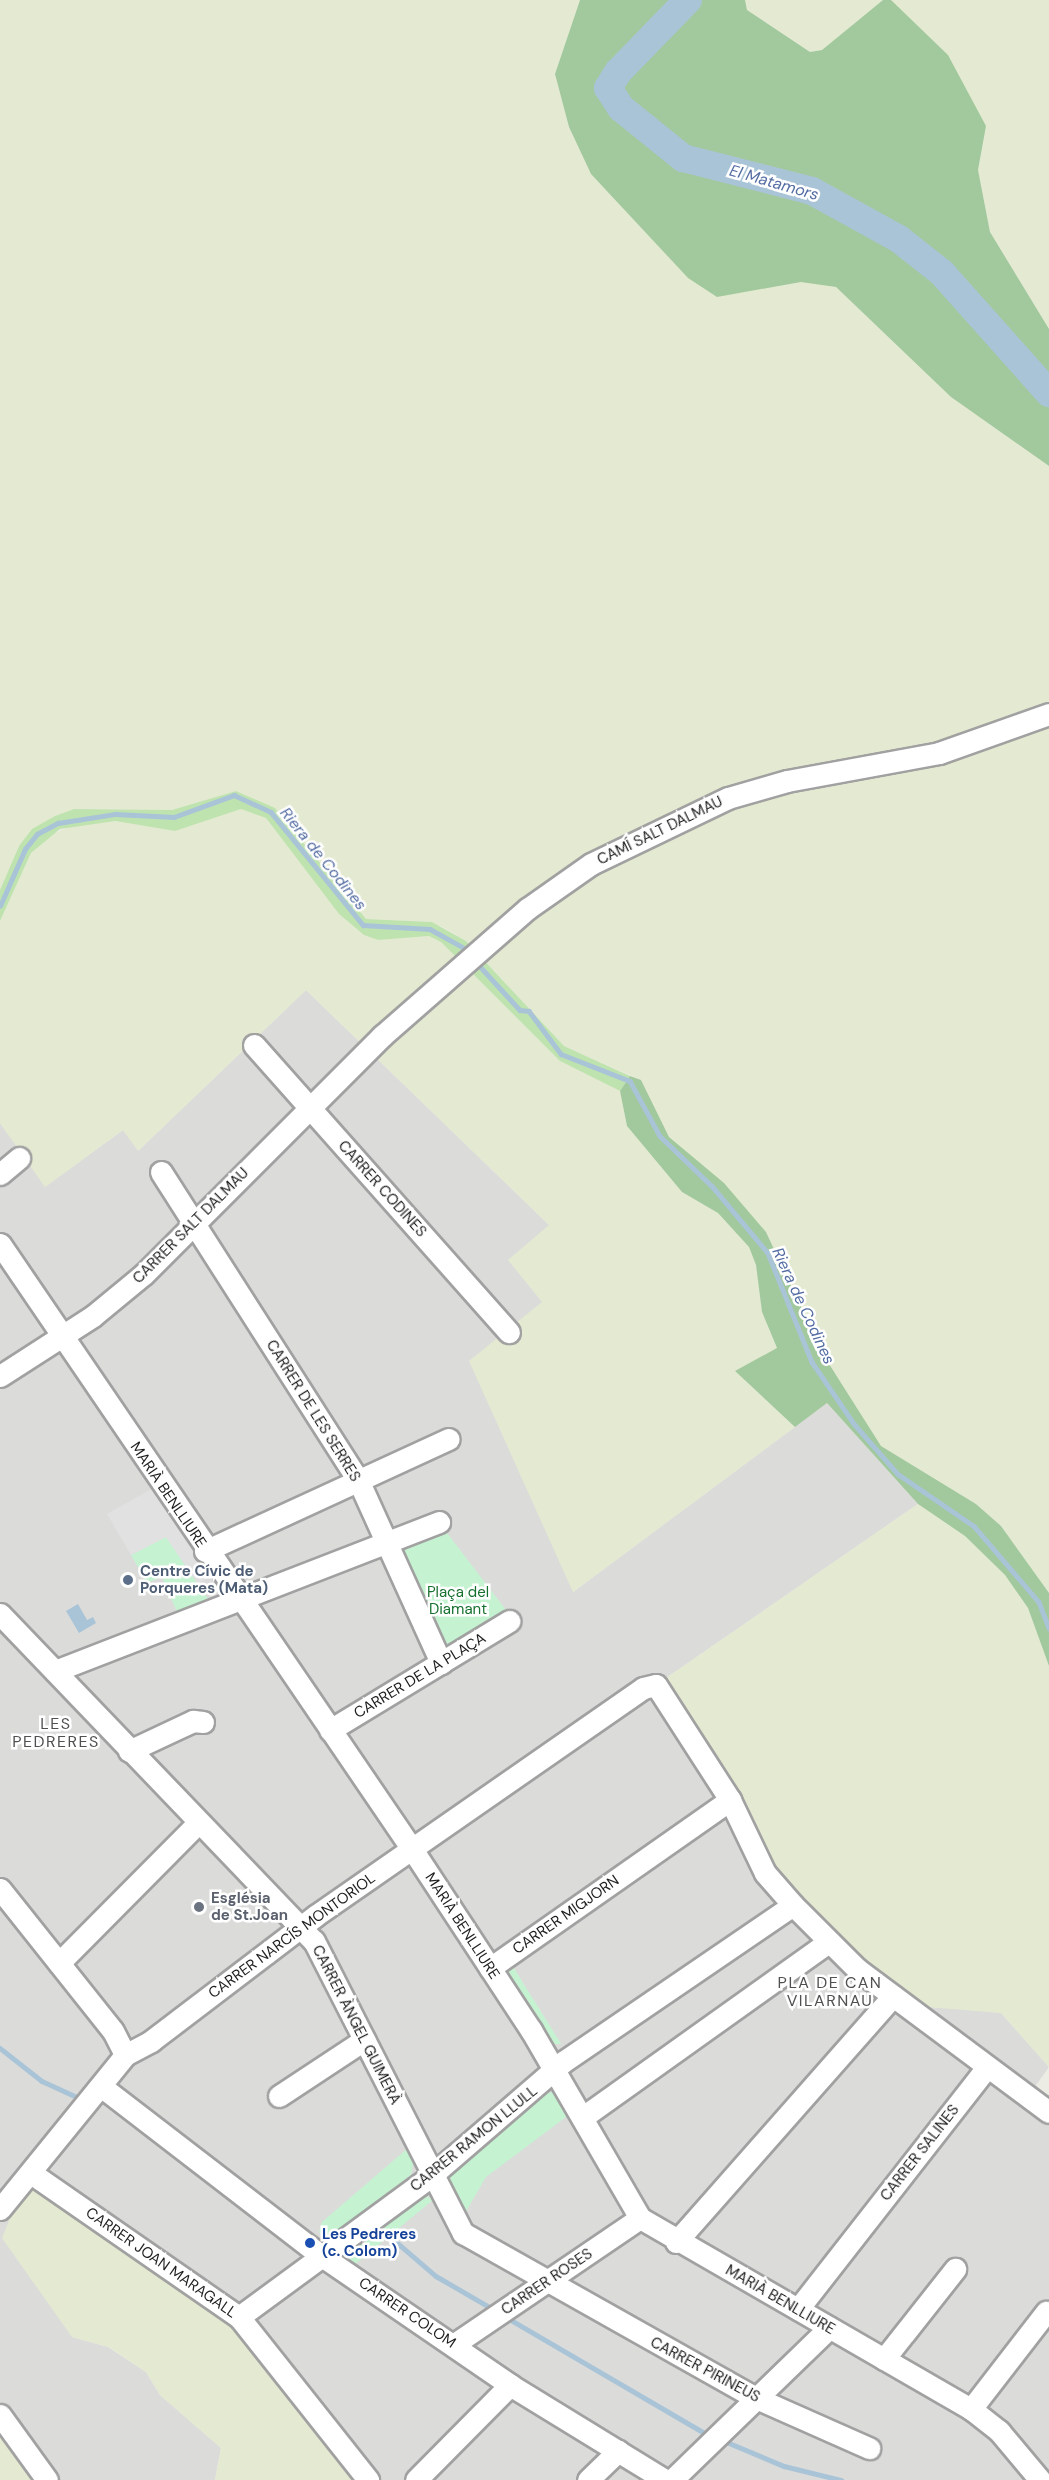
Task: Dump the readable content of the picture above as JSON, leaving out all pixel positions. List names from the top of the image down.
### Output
{
  "streets": {
    "street": [
      "CAMÍ SALT DALMAU",
      "CARRER CODINES",
      "CARRER SALT DALMAU",
      "CARRER DE LES SERRES",
      "MARIÀ BENLLIURE",
      "CARRER DE LA PLAÇA",
      "CARRER MIGJORN",
      "CARRER NARCÍS MONTORIOL",
      "CARRER ÀNGEL GUIMERÀ",
      "CARRER RAMON LLULL",
      "CARRER SALINES",
      "CARRER JOAN MARAGALL",
      "CARRER ROSES",
      "CARRER COLOM",
      "CARRER PIRINEUS"
    ]
  },
  "crossings": [
    ["CAMÍ SALT DALMAU", "CARRER SALT DALMAU"],
    ["CARRER CODINES", "CARRER SALT DALMAU"],
    ["CARRER SALT DALMAU", "CARRER DE LES SERRES"],
    ["CARRER SALT DALMAU", "MARIÀ BENLLIURE"],
    ["CARRER DE LES SERRES", "CARRER DE LA PLAÇA"],
    ["MARIÀ BENLLIURE", "CARRER DE LA PLAÇA"],
    ["MARIÀ BENLLIURE", "CARRER MIGJORN"],
    ["MARIÀ BENLLIURE", "CARRER NARCÍS MONTORIOL"],
    ["MARIÀ BENLLIURE", "CARRER RAMON LLULL"],
    ["MARIÀ BENLLIURE", "CARRER SALINES"],
    ["MARIÀ BENLLIURE", "CARRER ROSES"],
    ["CARRER MIGJORN", "CARRER NARCÍS MONTORIOL"],
    ["CARRER NARCÍS MONTORIOL", "CARRER ÀNGEL GUIMERÀ"],
    ["CARRER NARCÍS MONTORIOL", "CARRER JOAN MARAGALL"],
    ["CARRER NARCÍS MONTORIOL", "CARRER COLOM"],
    ["CARRER ÀNGEL GUIMERÀ", "CARRER RAMON LLULL"],
    ["CARRER ÀNGEL GUIMERÀ", "CARRER ROSES"],
    ["CARRER ÀNGEL GUIMERÀ", "CARRER PIRINEUS"],
    ["CARRER RAMON LLULL", "CARRER JOAN MARAGALL"],
    ["CARRER RAMON LLULL", "CARRER COLOM"],
    ["CARRER ROSES", "CARRER COLOM"],
    ["CARRER ROSES", "CARRER PIRINEUS"]
  ],
  "districts": ["LES PEDRERES", "PLA DE CAN VILARNAU"],
  "water": ["El Matamors", "Riera de Codines"],
  "parks": ["Plaça del Diamant"],
  "places": ["Centre Cívic de Porqueres (Mata)", "Església de St.Joan", "Les Pedreres (c. Colom)"]
}
